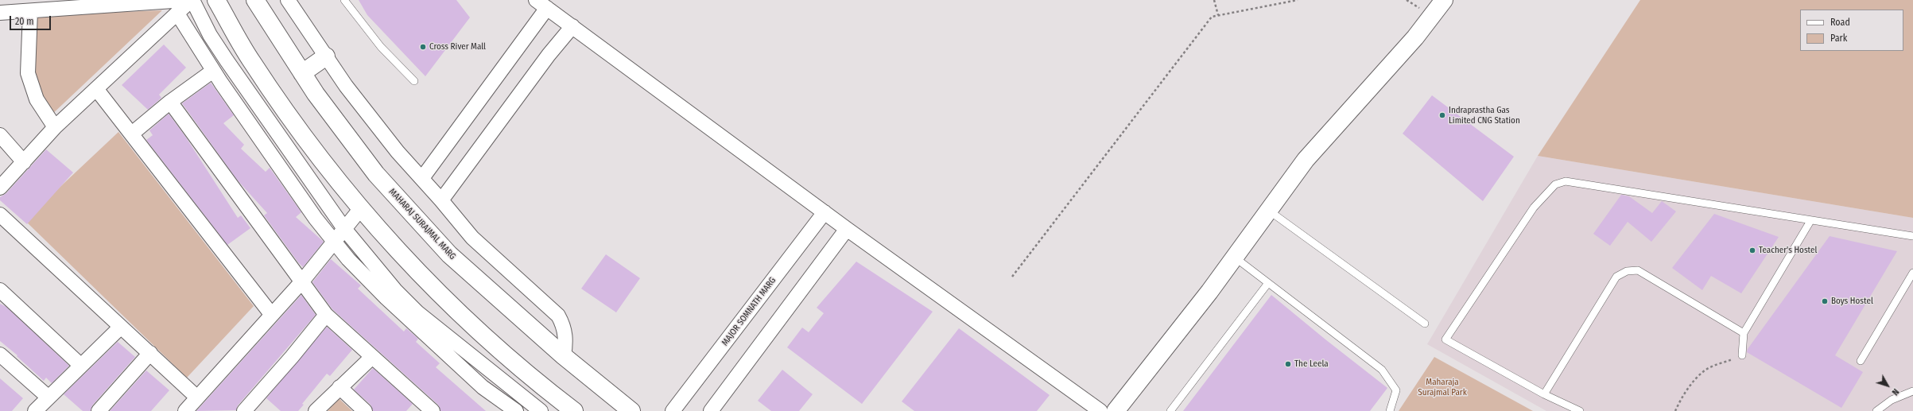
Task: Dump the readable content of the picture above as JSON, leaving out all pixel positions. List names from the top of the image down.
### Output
{
  "streets": {
    "main road": ["MAHARAJ SURAJMAL MARG"],
    "street": ["MAJOR SOMNATH MARG"]
  },
  "parks": ["Maharaja Surajmal Park"],
  "places": [
    "Cross River Mall",
    "Indraprastha Gas Limited CNG Station",
    "Teacher's Hostel",
    "Boys Hostel",
    "The Leela"
  ],
  "legend": ["Road", "Park"],
  "scale_bar": "20 m",
  "north": "bottom right"
}
